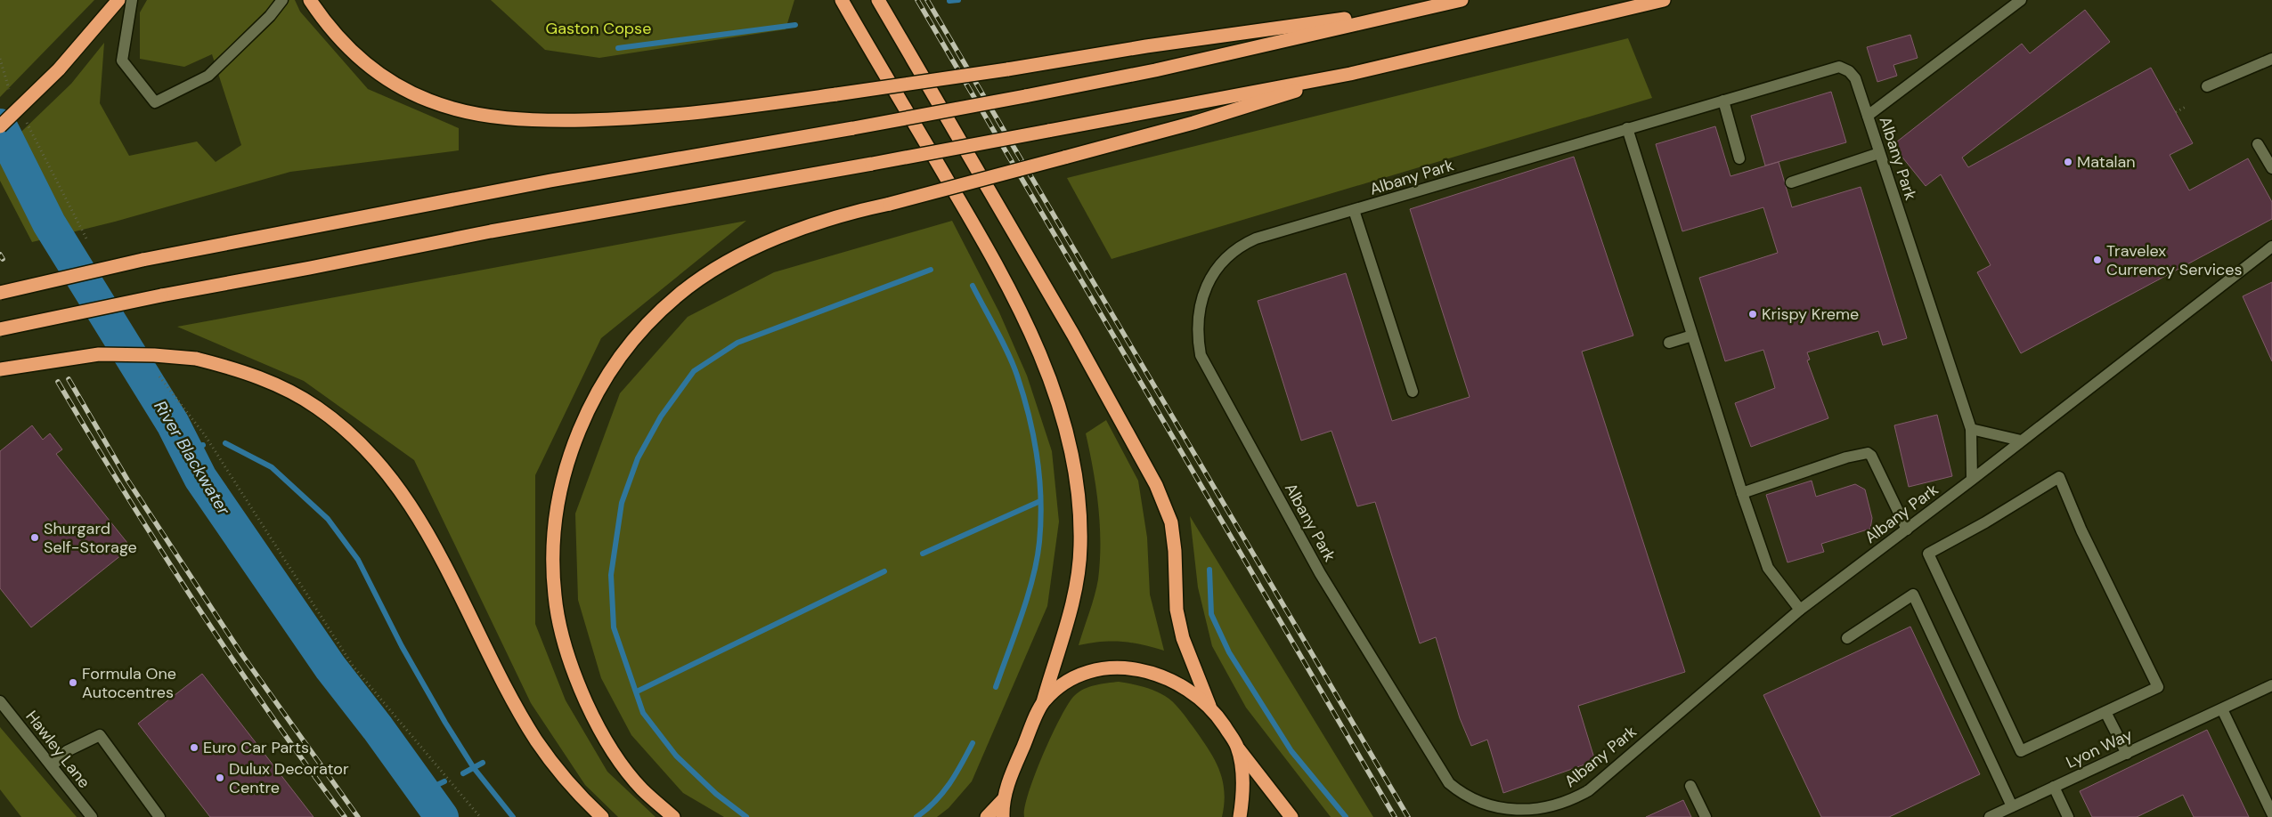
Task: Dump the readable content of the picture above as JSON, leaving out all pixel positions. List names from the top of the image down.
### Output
{
  "streets": {
    "street": ["Albany Park", "Lyon Way", "Hawley Lane"]
  },
  "water": ["River Blackwater"],
  "parks": ["Gaston Copse"],
  "places": [
    "Matalan",
    "Travelex Currency Services",
    "Krispy Kreme",
    "Shurgard Self-Storage",
    "Formula One Autocentres",
    "Euro Car Parts",
    "Dulux Decorator Centre"
  ]
}
